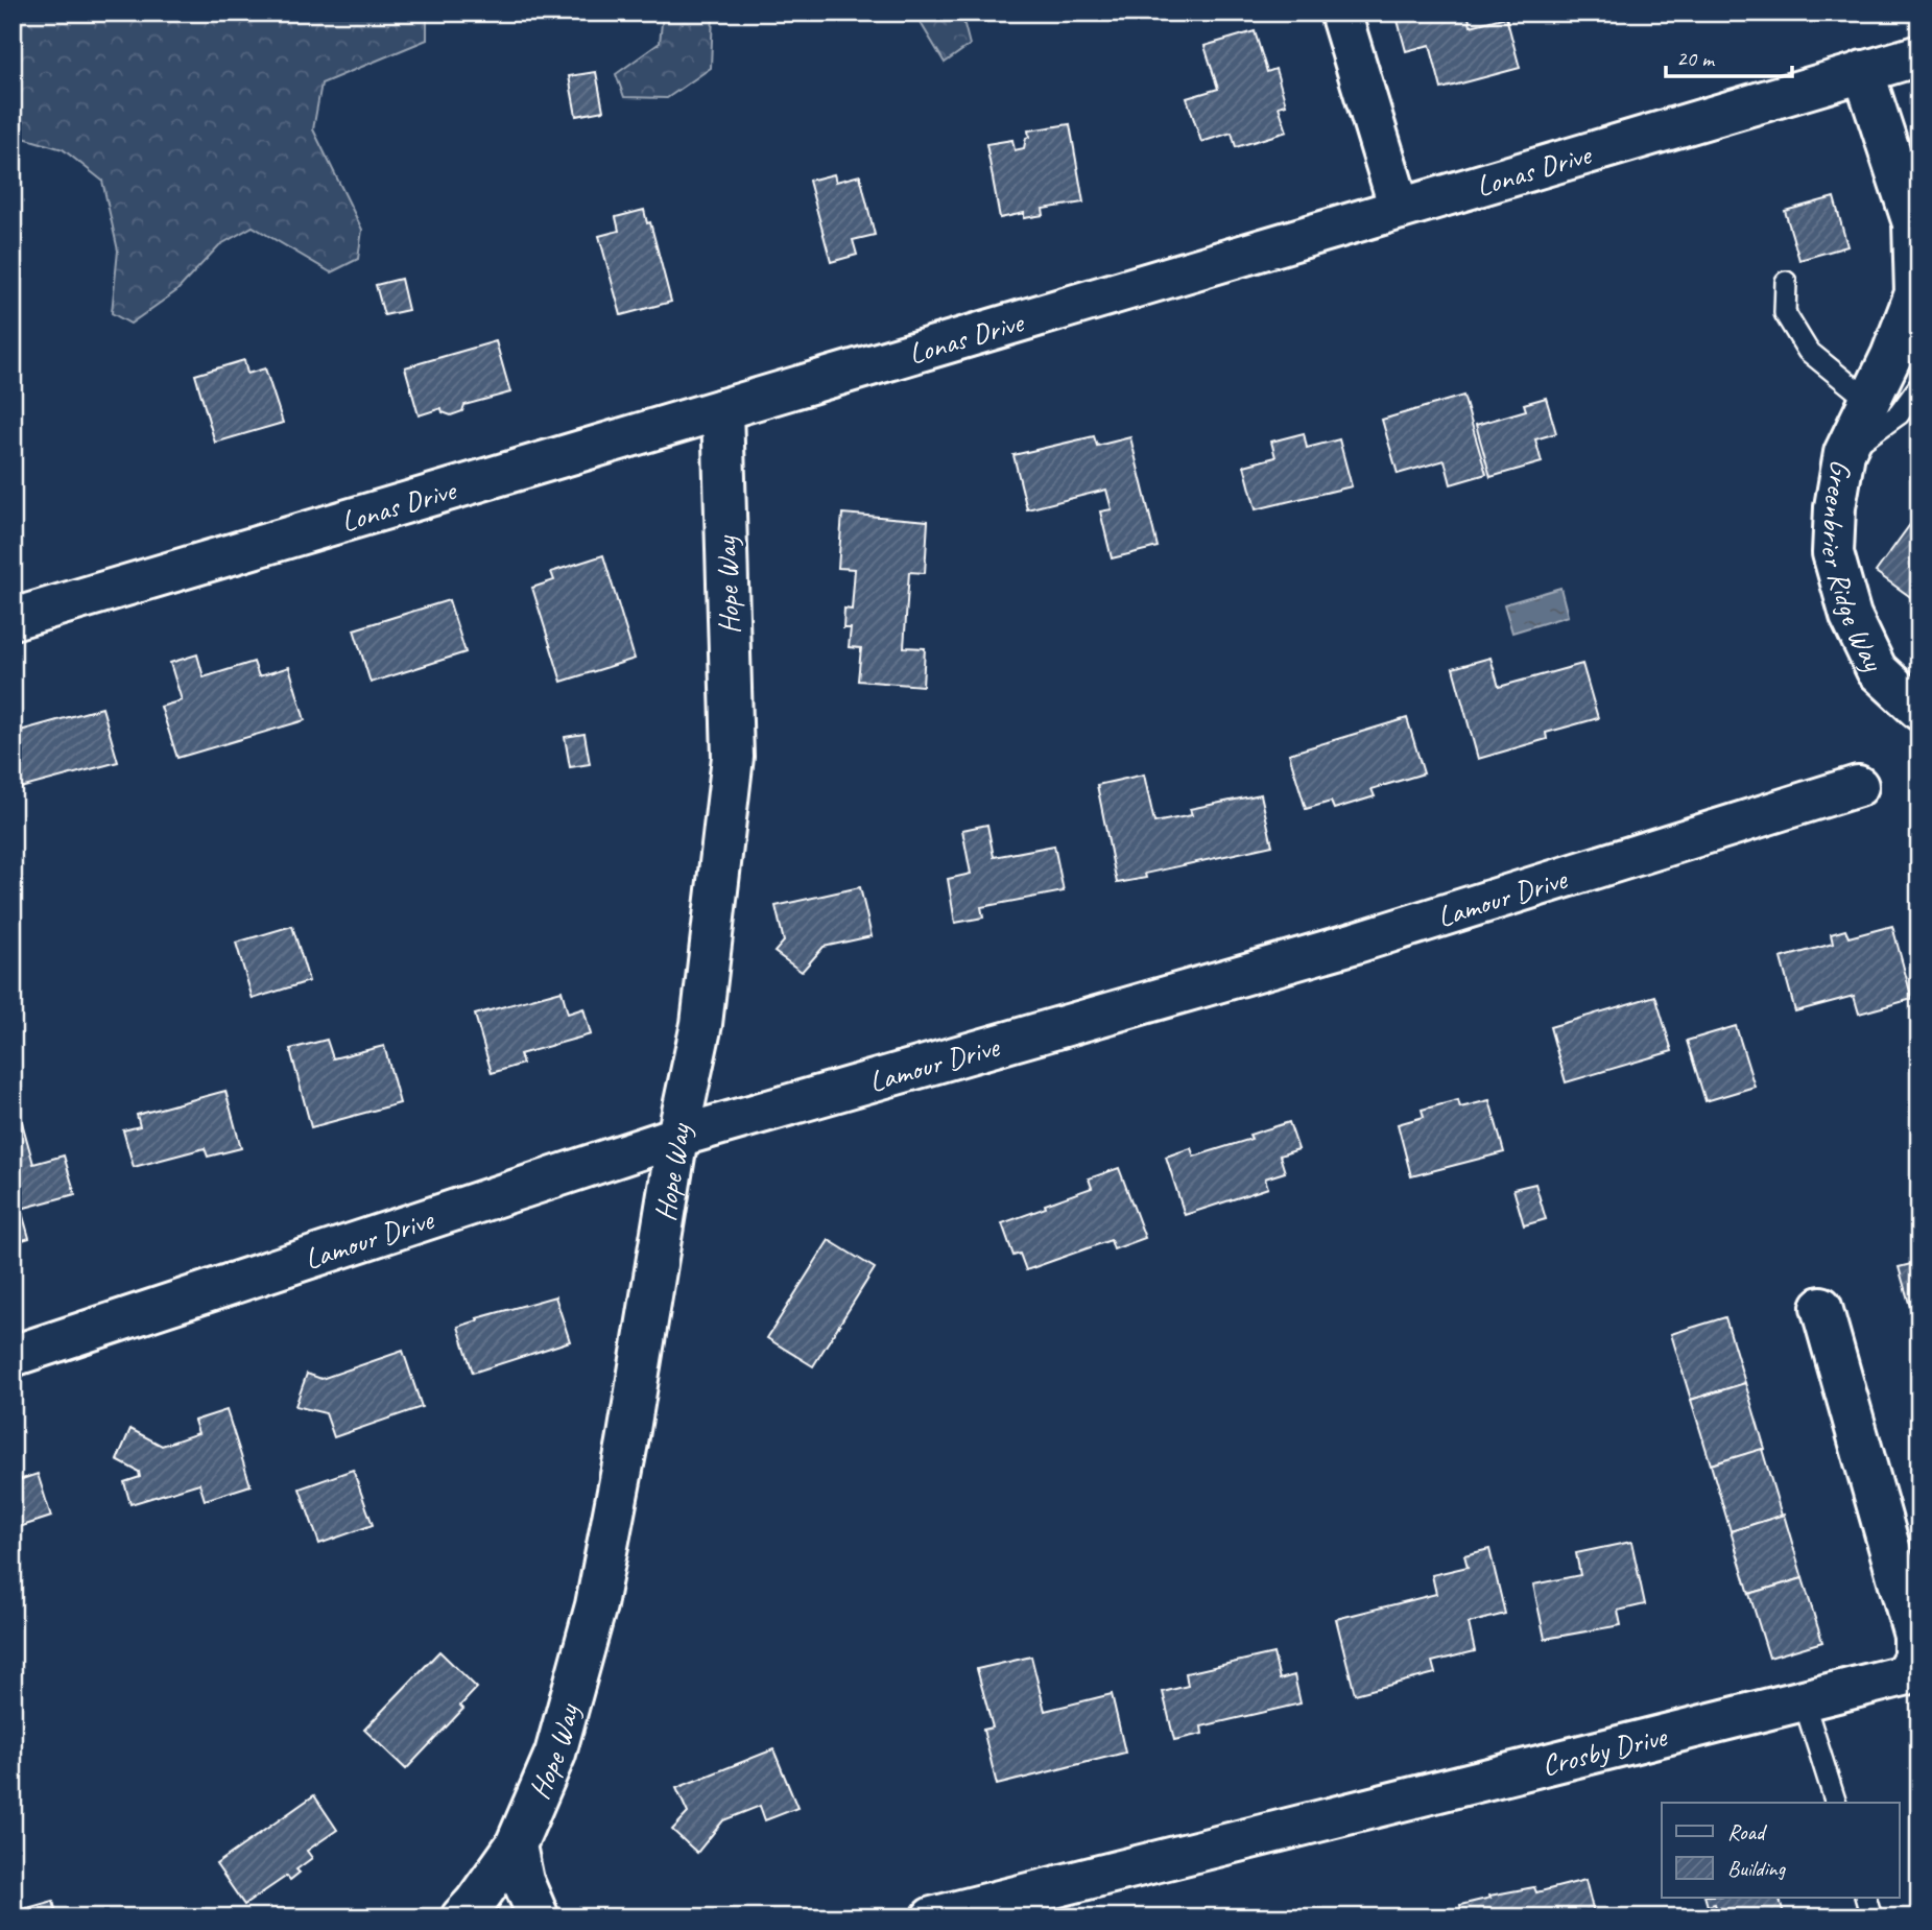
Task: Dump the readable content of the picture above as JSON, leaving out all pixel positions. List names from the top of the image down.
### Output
{
  "streets": {
    "street": [
      "Lonas Drive",
      "Greenbrier Ridge Way",
      "Hope Way",
      "Lamour Drive",
      "Crosby Drive"
    ]
  },
  "crossings": [
    ["Lonas Drive", "Greenbrier Ridge Way"],
    ["Lonas Drive", "Hope Way"],
    ["Hope Way", "Lamour Drive"]
  ],
  "legend": ["Road", "Building"],
  "scale_bar": "20 m"
}
